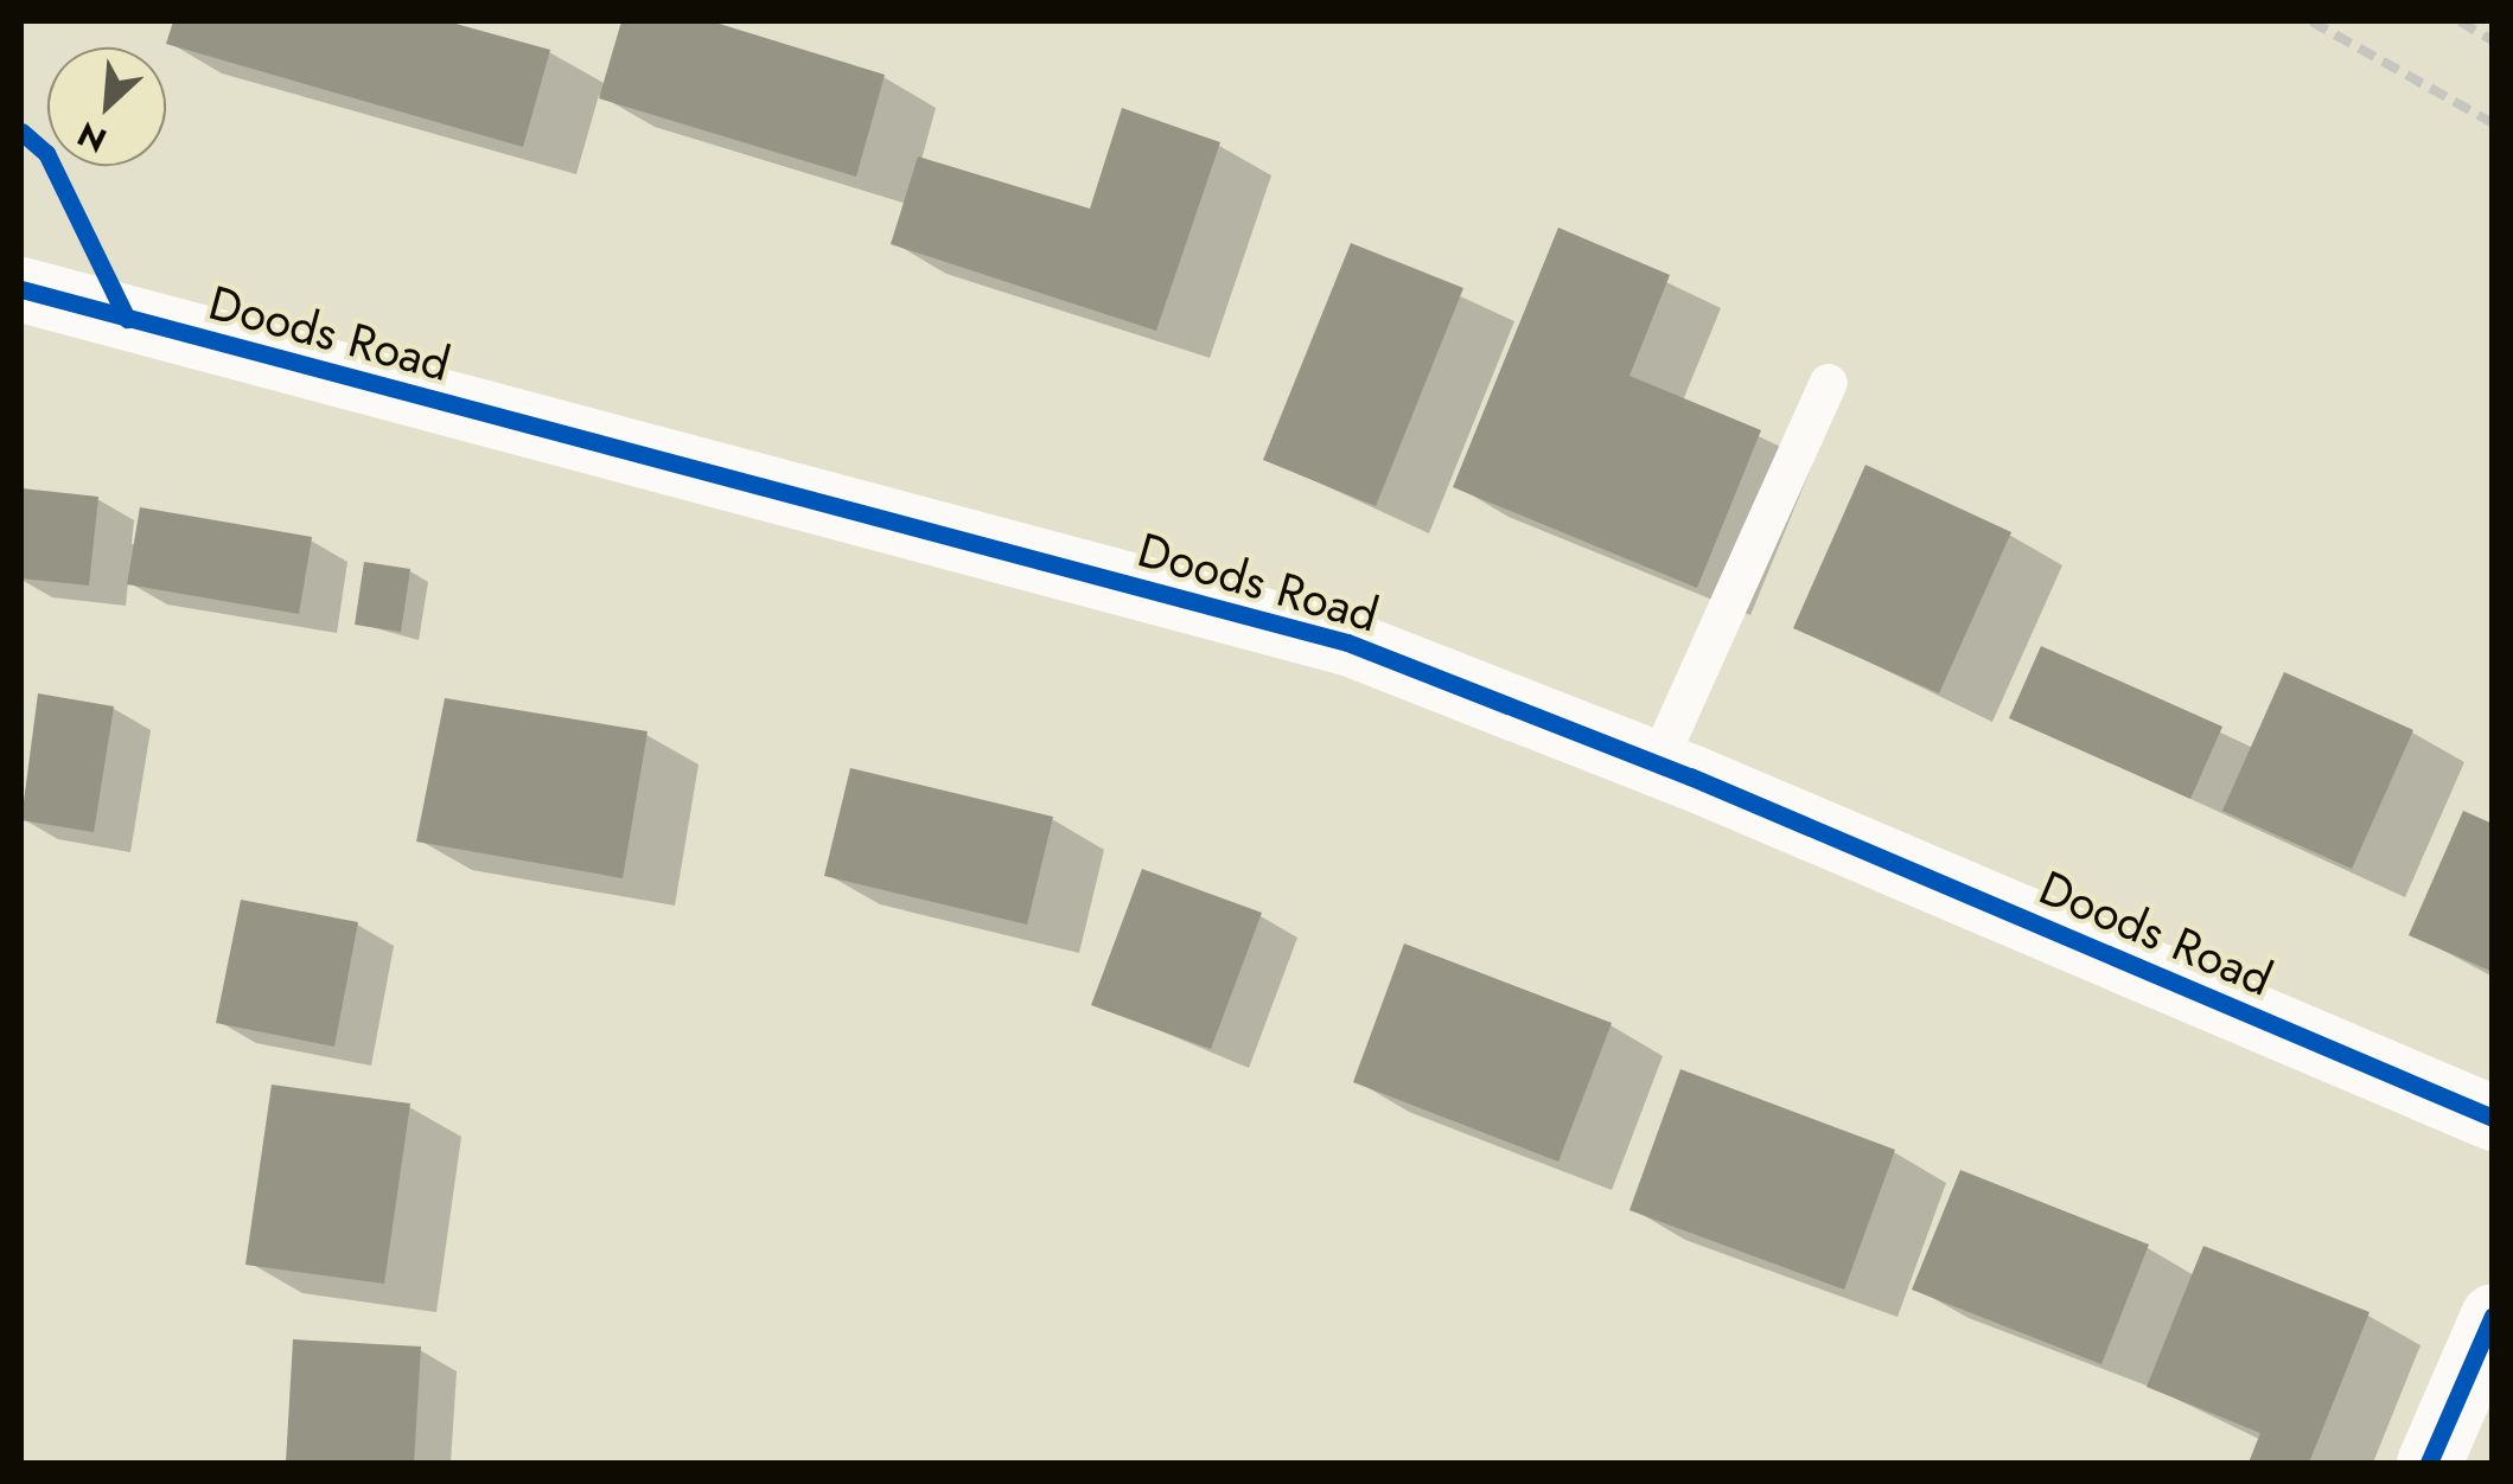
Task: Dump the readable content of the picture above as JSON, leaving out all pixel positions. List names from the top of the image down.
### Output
{
  "streets": {
    "street": ["Doods Road"]
  },
  "north": "bottom left"
}
